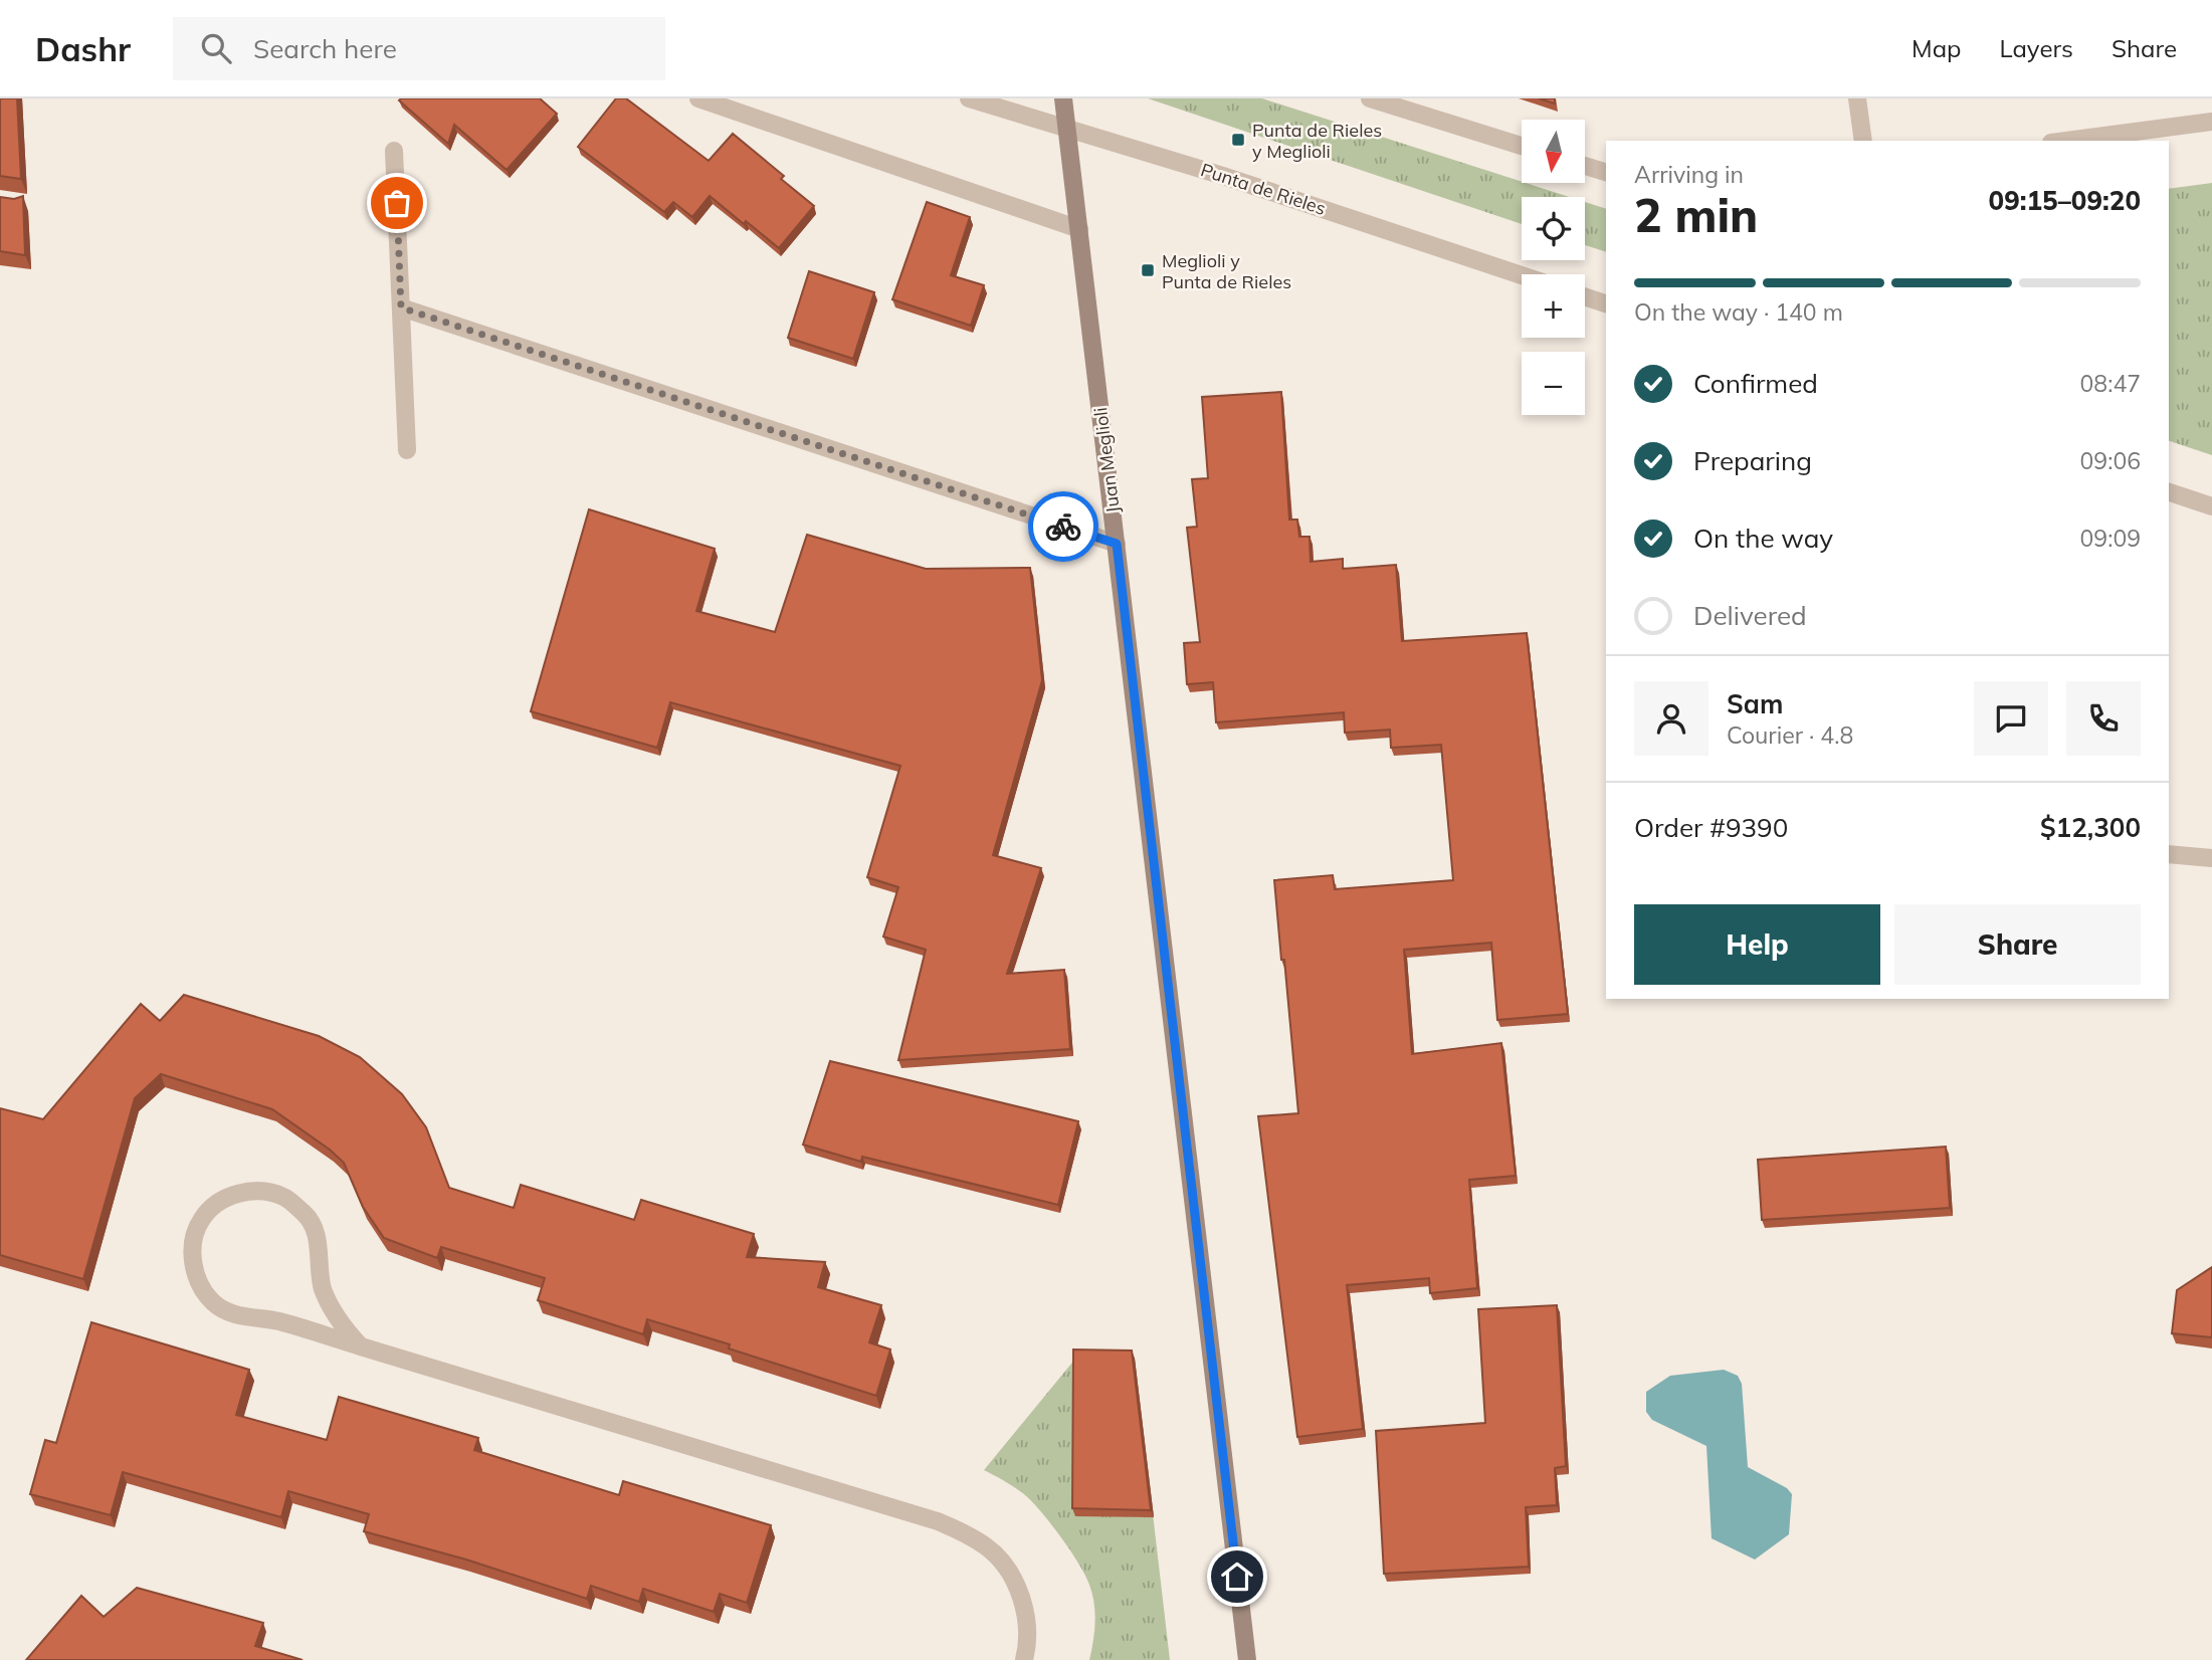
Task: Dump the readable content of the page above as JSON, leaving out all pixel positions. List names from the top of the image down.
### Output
{
  "streets": {
    "main road": ["Juan Meglioli"],
    "street": ["Punta de Rieles"]
  },
  "crossings": [
    ["Punta de Rieles", "Juan Meglioli"]
  ],
  "places": {
    "transit": ["Punta de Rieles y Meglioli", "Meglioli y Punta de Rieles"]
  },
  "north": "bottom",
  "page": {
    "header": "Dashr",
    "search": "Search here",
    "nav": ["Map", "Layers", "Share"],
    "map_buttons": ["+", "−"],
    "heading": ["2 min", "Arriving in", "09:15–09:20"],
    "panel": [
      "Sam",
      "Courier · 4.8",
      "Order #9390",
      "$12,300"
    ],
    "bar": "On the way · 140 m",
    "list": [
      ["Confirmed", "08:47"],
      ["Preparing", "09:06"],
      ["On the way", "09:09"],
      "Delivered"
    ],
    "buttons": ["Help", "Share"]
  }
}
